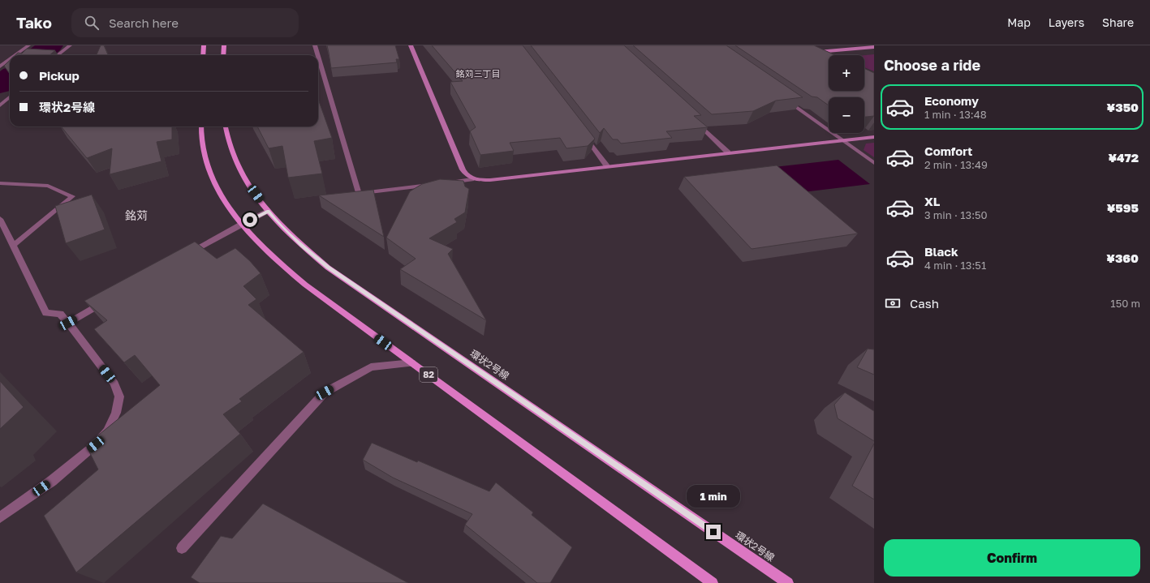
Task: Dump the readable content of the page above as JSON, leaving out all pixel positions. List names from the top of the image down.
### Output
{
  "streets": {
    "main road": ["環状2号線", "82"]
  },
  "districts": ["銘苅三丁目", "銘苅"],
  "page": {
    "header": "Tako",
    "search": "Search here",
    "nav": ["Map", "Layers", "Share"],
    "heading": "Choose a ride",
    "map_buttons": ["+", "−"],
    "banner": ["Pickup", "環状2号線"],
    "list": [
      {
        "name": "Economy",
        "note": "1 min · 13:48",
        "value": "¥350"
      },
      {
        "name": "Comfort",
        "note": "2 min · 13:49",
        "value": "¥472"
      },
      {
        "name": "XL",
        "note": "3 min · 13:50",
        "value": "¥595"
      },
      {
        "name": "Black",
        "note": "4 min · 13:51",
        "value": "¥360"
      }
    ],
    "pay": ["Cash", "150 m"],
    "bubble": "1 min",
    "buttons": "Confirm"
  }
}
